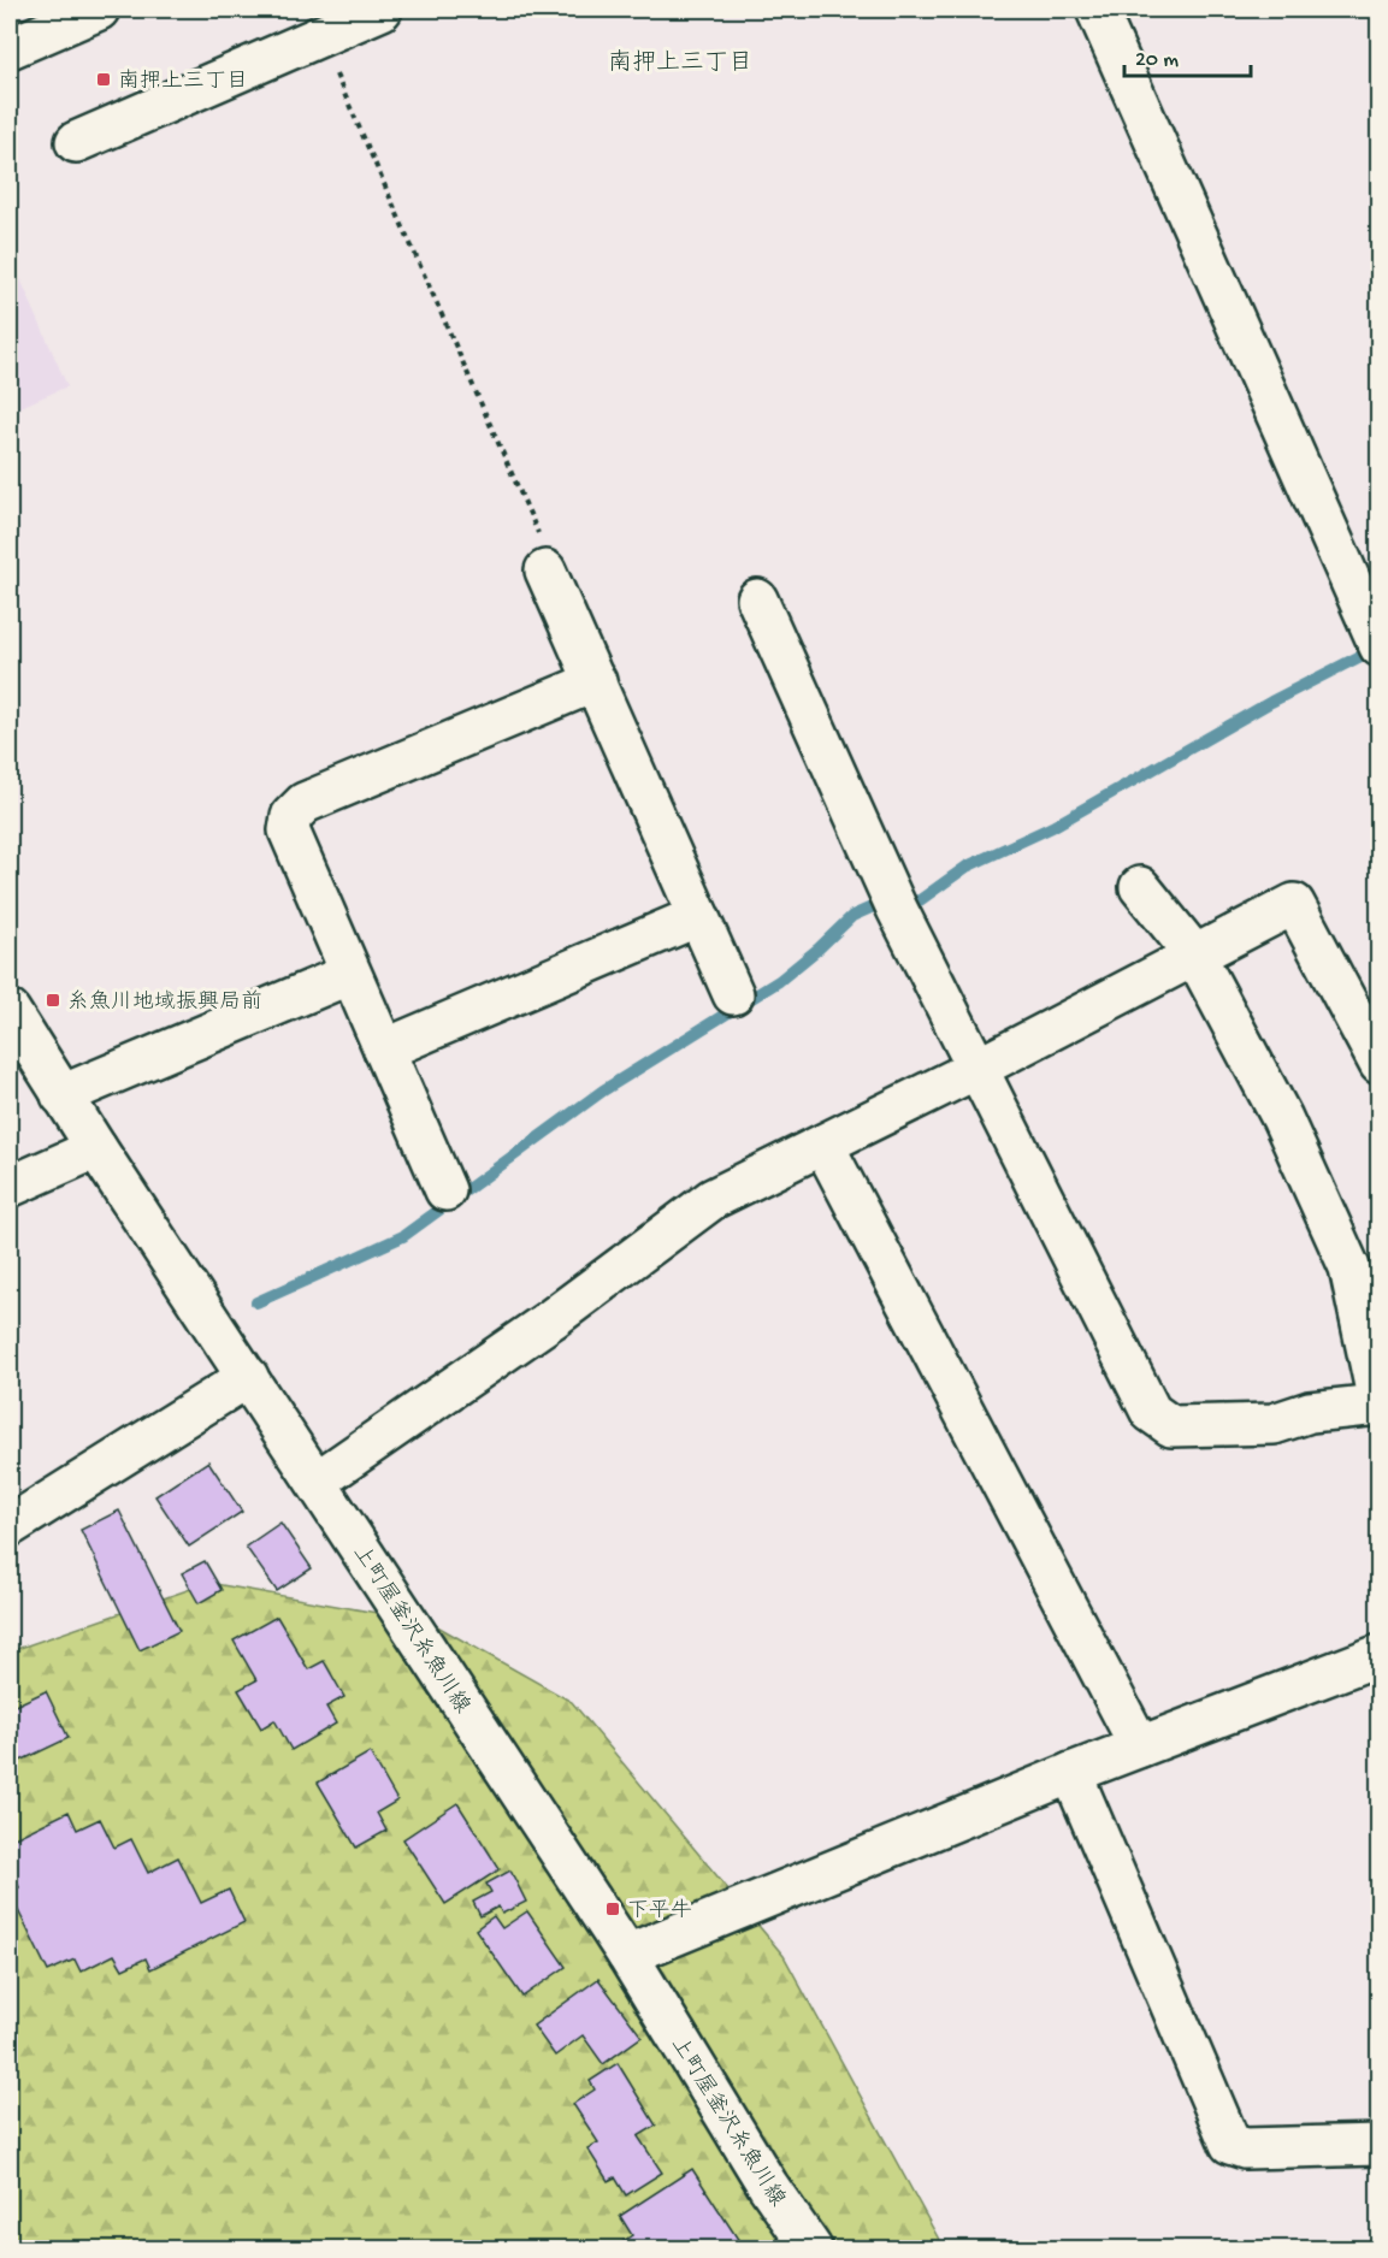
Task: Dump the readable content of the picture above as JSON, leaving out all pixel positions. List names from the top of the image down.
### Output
{
  "streets": {
    "street": ["上町屋釜沢糸魚川線"]
  },
  "districts": ["南押上三丁目"],
  "places": {
    "transit": ["南押上三丁目", "糸魚川地域振興局前", "下平牛"]
  },
  "scale_bar": "20 m"
}
